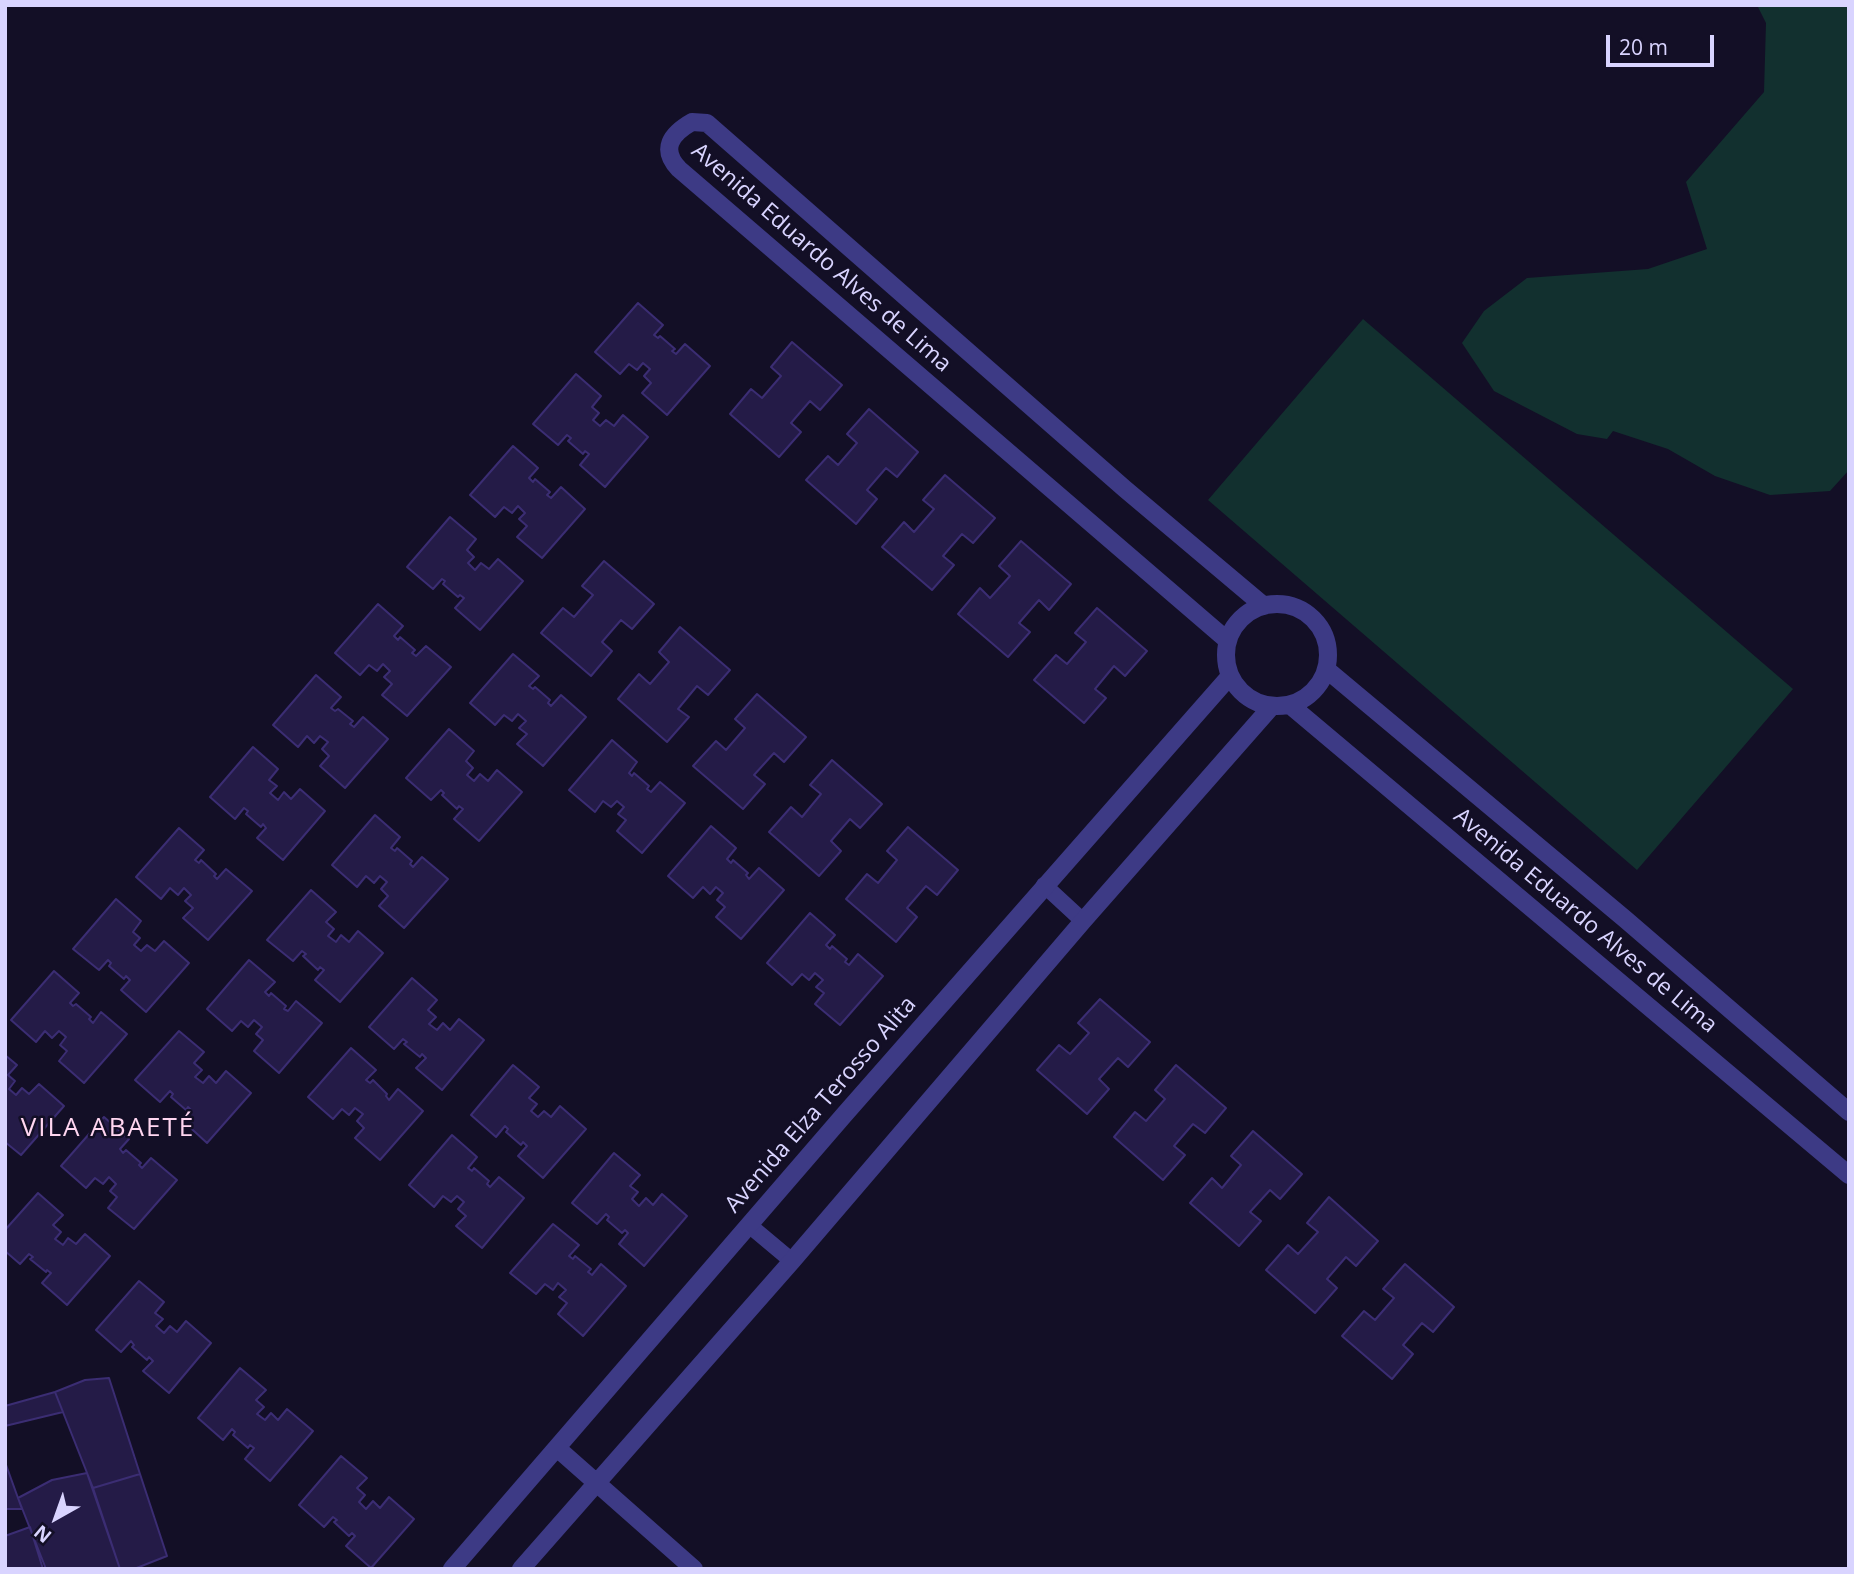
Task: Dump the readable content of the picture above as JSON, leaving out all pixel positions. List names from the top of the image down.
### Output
{
  "streets": {
    "street": ["Avenida Eduardo Alves de Lima", "Avenida Elza Terosso Alita"]
  },
  "crossings": [
    ["Avenida Eduardo Alves de Lima", "Avenida Elza Terosso Alita"]
  ],
  "districts": ["VILA ABAETÉ"],
  "scale_bar": "20 m",
  "north": "bottom left"
}
